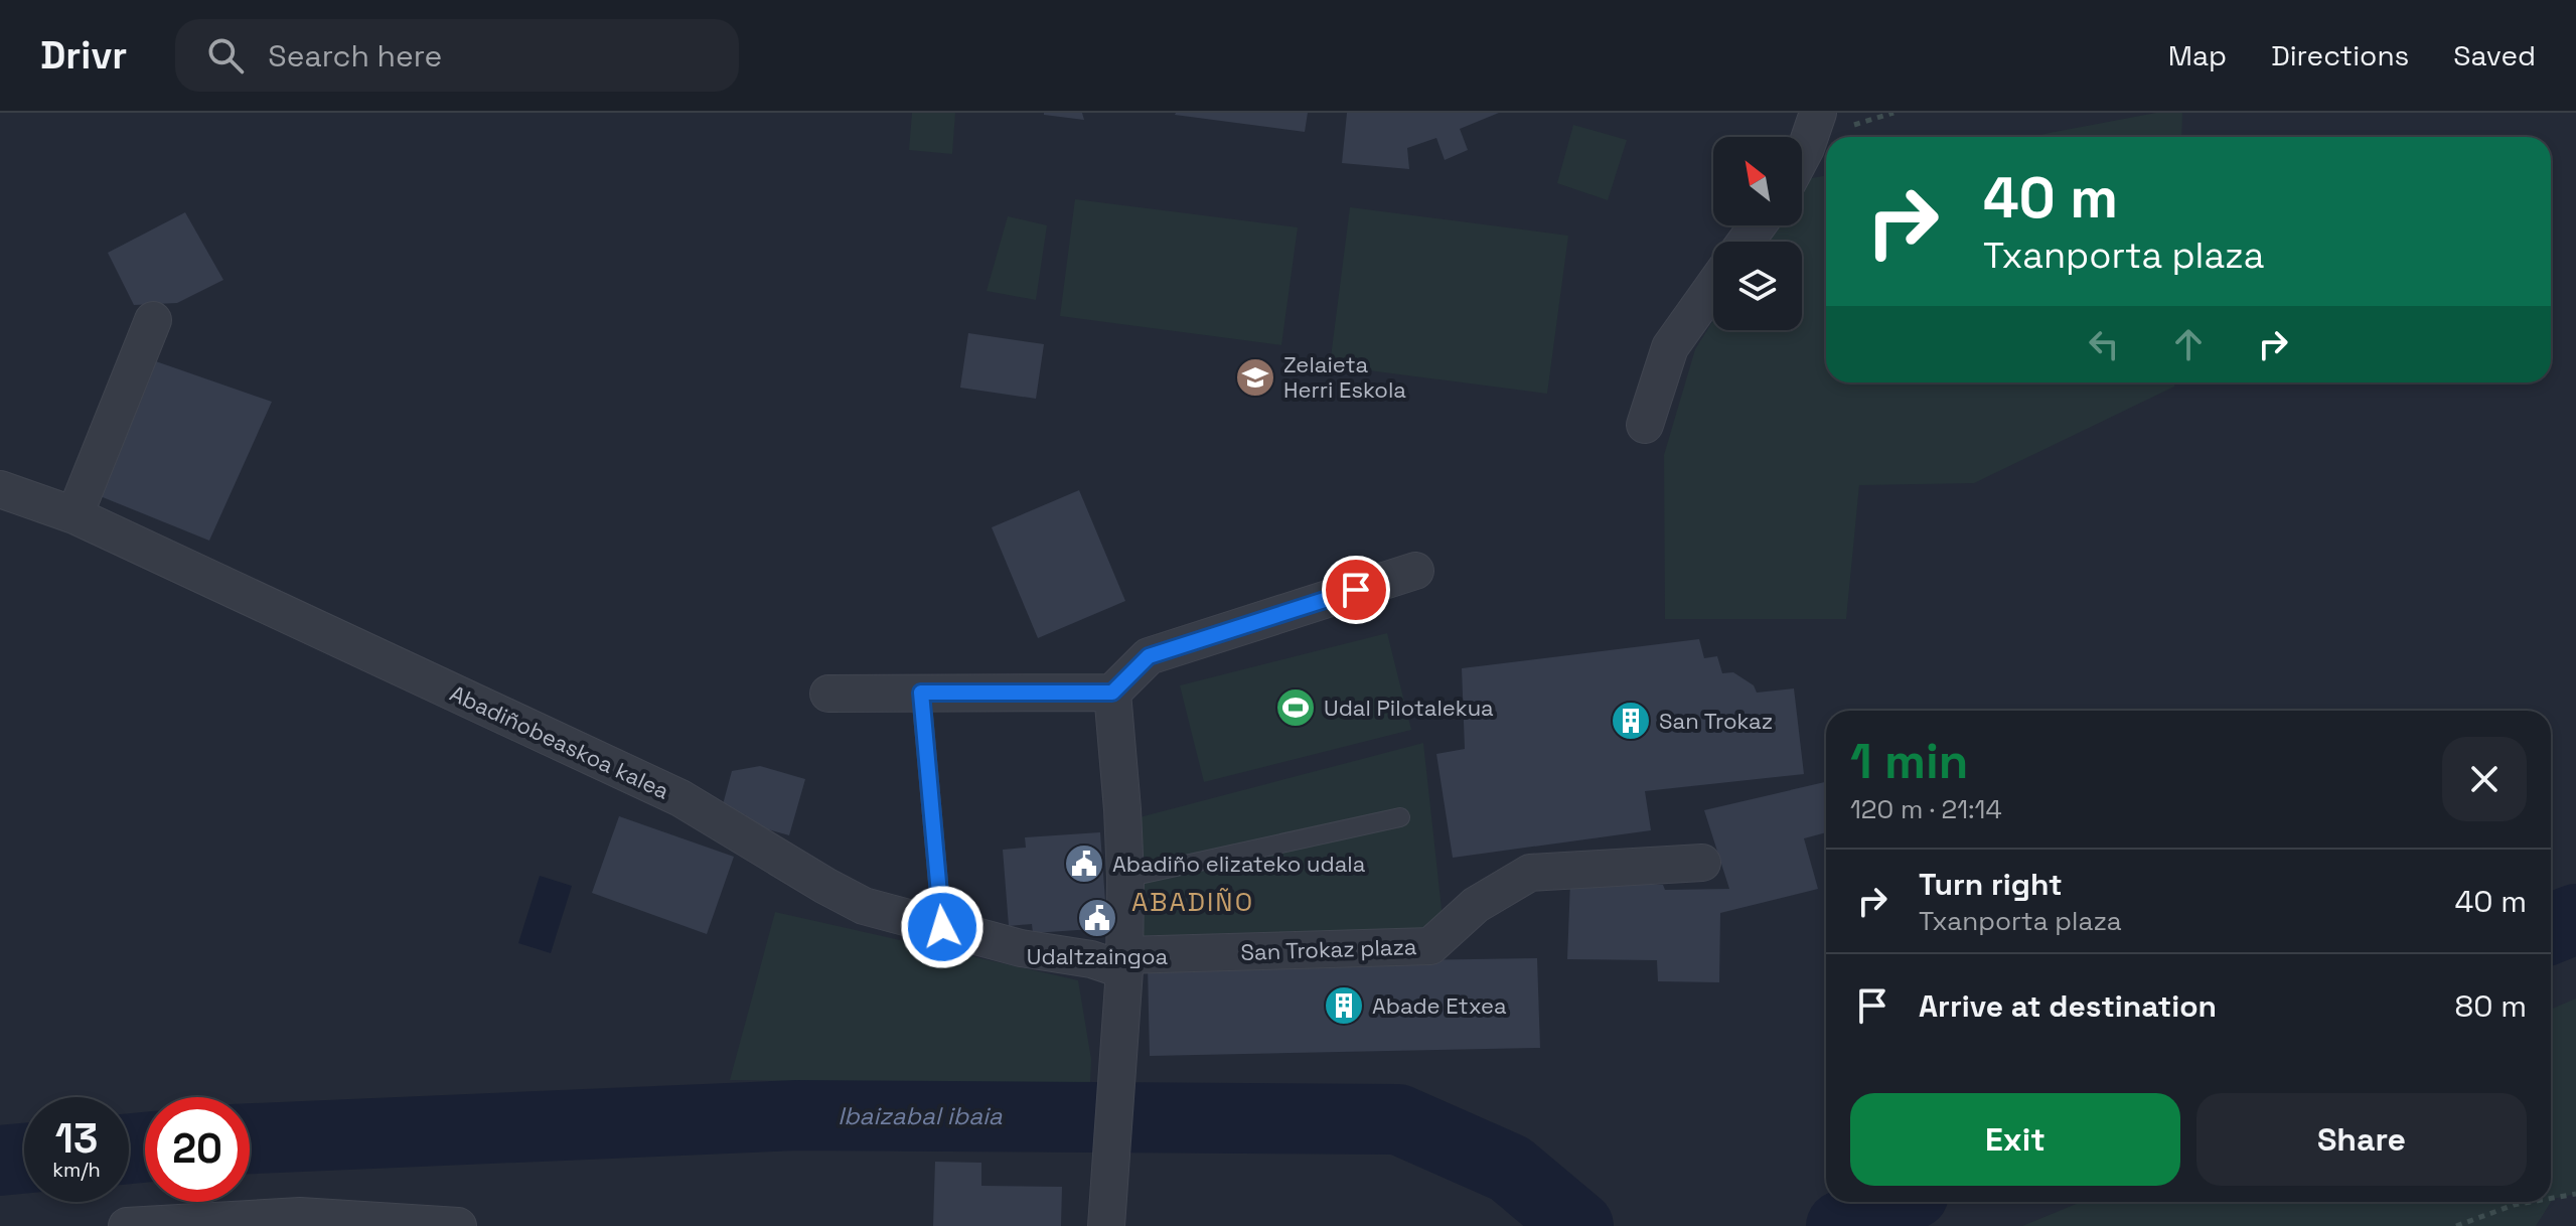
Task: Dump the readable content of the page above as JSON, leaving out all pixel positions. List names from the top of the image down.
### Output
{
  "streets": {
    "street": ["Abadiñobeaskoa kalea", "San Trokaz plaza"]
  },
  "crossings": [
    ["Abadiñobeaskoa kalea", "San Trokaz plaza"]
  ],
  "districts": ["ABADIÑO"],
  "water": ["Ibaizabal ibaia"],
  "places": {
    "school or university": ["Zelaieta Herri Eskola"],
    "sports": ["Udal Pilotalekua"],
    "building": ["San Trokaz", "Abade Etxea"],
    "public building": ["Abadiño elizateko udala", "Udaltzaingoa"]
  },
  "north": "top left",
  "page": {
    "header": "Drivr",
    "search": "Search here",
    "nav": ["Map", "Directions", "Saved"],
    "turn": ["40 m", "Txanporta plaza"],
    "heading": ["1 min", "120 m · 21:14"],
    "list": [
      {
        "name": "Turn right",
        "note": "Txanporta plaza",
        "value": "40 m"
      },
      {
        "name": "Arrive at destination",
        "value": "80 m"
      }
    ],
    "buttons": ["Exit", "Share"],
    "speed": "13 km/h",
    "limit": "20"
  }
}
